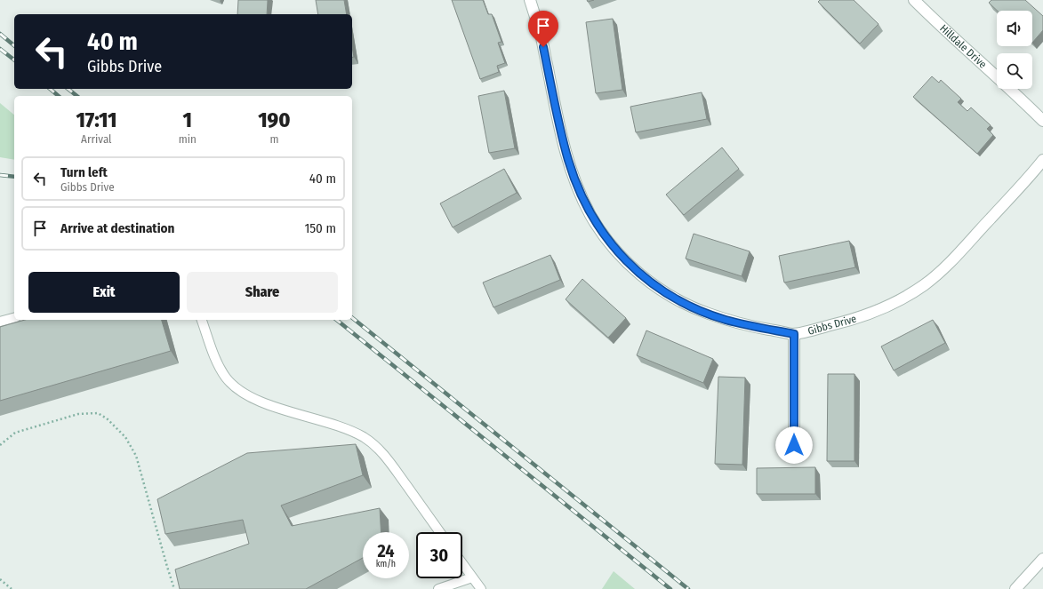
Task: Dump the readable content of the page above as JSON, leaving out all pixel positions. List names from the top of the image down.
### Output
{
  "streets": {
    "street": ["Hilldale Drive", "Gibbs Drive"]
  },
  "page": {
    "turn": ["40 m", "Gibbs Drive"],
    "eta": [
      "17:11",
      "Arrival",
      "1",
      "min",
      "190",
      "m"
    ],
    "list": [
      {
        "name": "Turn left",
        "note": "Gibbs Drive",
        "value": "40 m"
      },
      {
        "name": "Arrive at destination",
        "value": "150 m"
      }
    ],
    "buttons": ["Exit", "Share"],
    "speed": "24 km/h",
    "limit": "30"
  }
}
